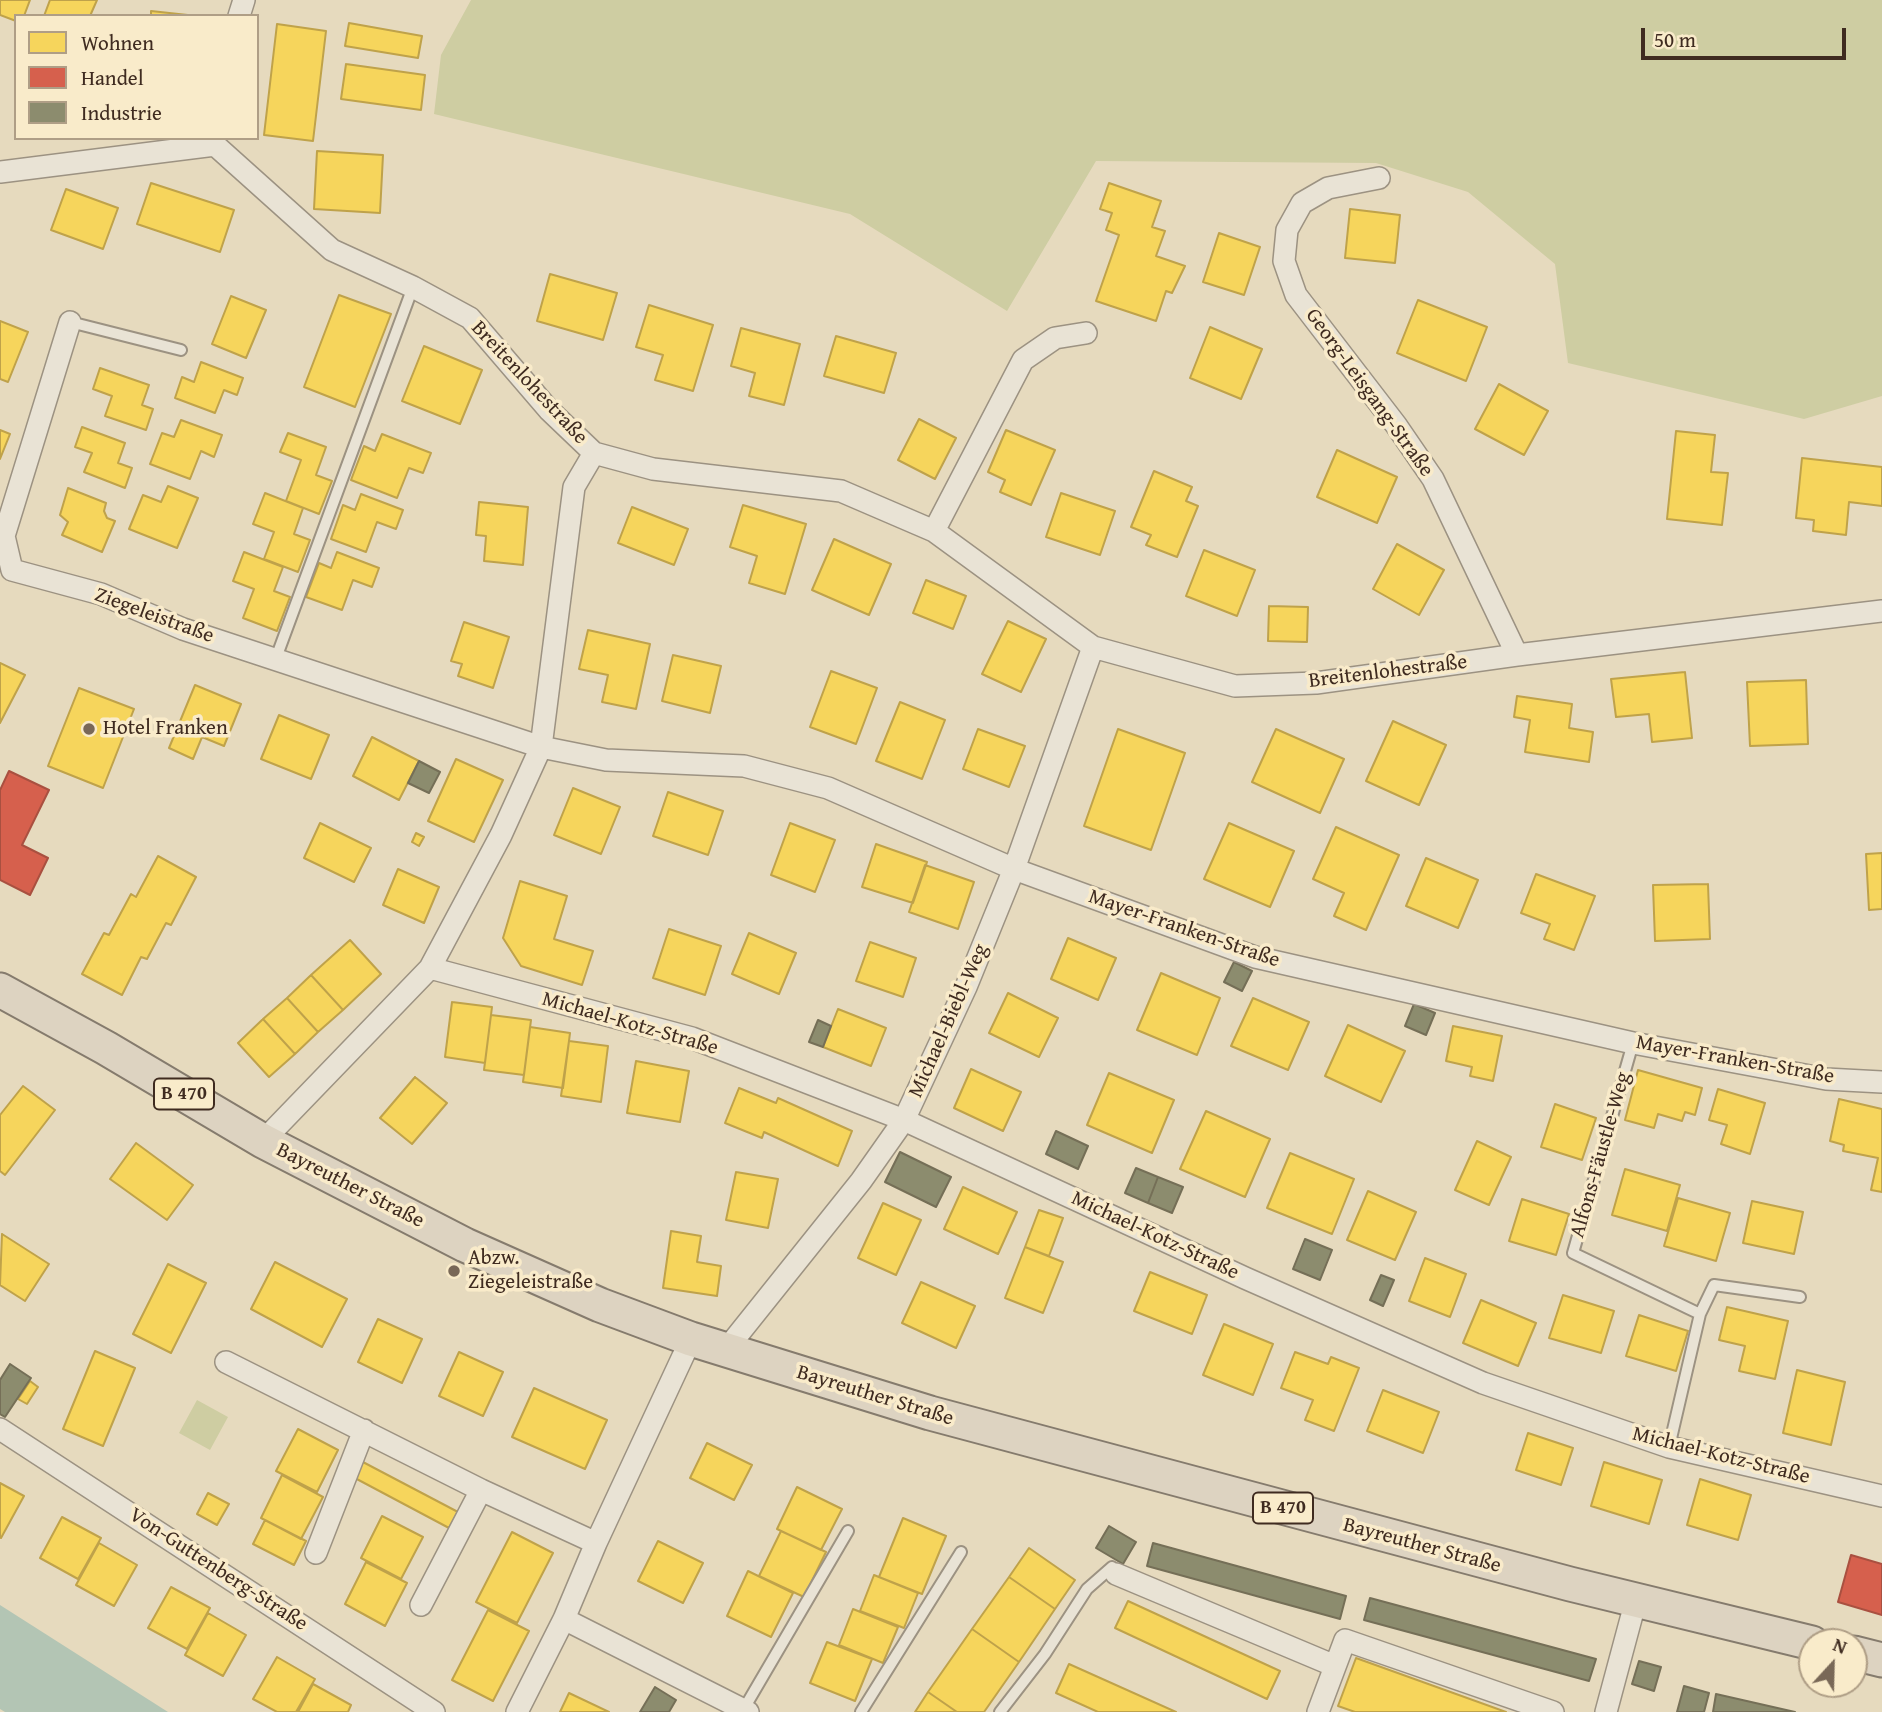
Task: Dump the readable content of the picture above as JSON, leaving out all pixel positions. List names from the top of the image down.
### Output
{
  "streets": {
    "main road": ["B 470", "Bayreuther Straße"],
    "street": [
      "Breitenlohestraße",
      "Georg-Leisgang-Straße",
      "Ziegeleistraße",
      "Mayer-Franken-Straße",
      "Michael-Biebl-Weg",
      "Michael-Kotz-Straße",
      "Von-Guttenberg-Straße"
    ],
    "lane": ["Alfons-Fäustle-Weg"]
  },
  "crossings": [
    ["Breitenlohestraße", "Georg-Leisgang-Straße"],
    ["Breitenlohestraße", "Michael-Biebl-Weg"],
    ["Ziegeleistraße", "Mayer-Franken-Straße"],
    ["Mayer-Franken-Straße", "Michael-Biebl-Weg"],
    ["Mayer-Franken-Straße", "Alfons-Fäustle-Weg"],
    ["Michael-Biebl-Weg", "Michael-Kotz-Straße"],
    ["Michael-Biebl-Weg", "Bayreuther Straße"]
  ],
  "places": ["Hotel Franken", "Abzw. Ziegeleistraße"],
  "legend": ["Wohnen", "Handel", "Industrie"],
  "scale_bar": "50 m",
  "north": "top"
}
